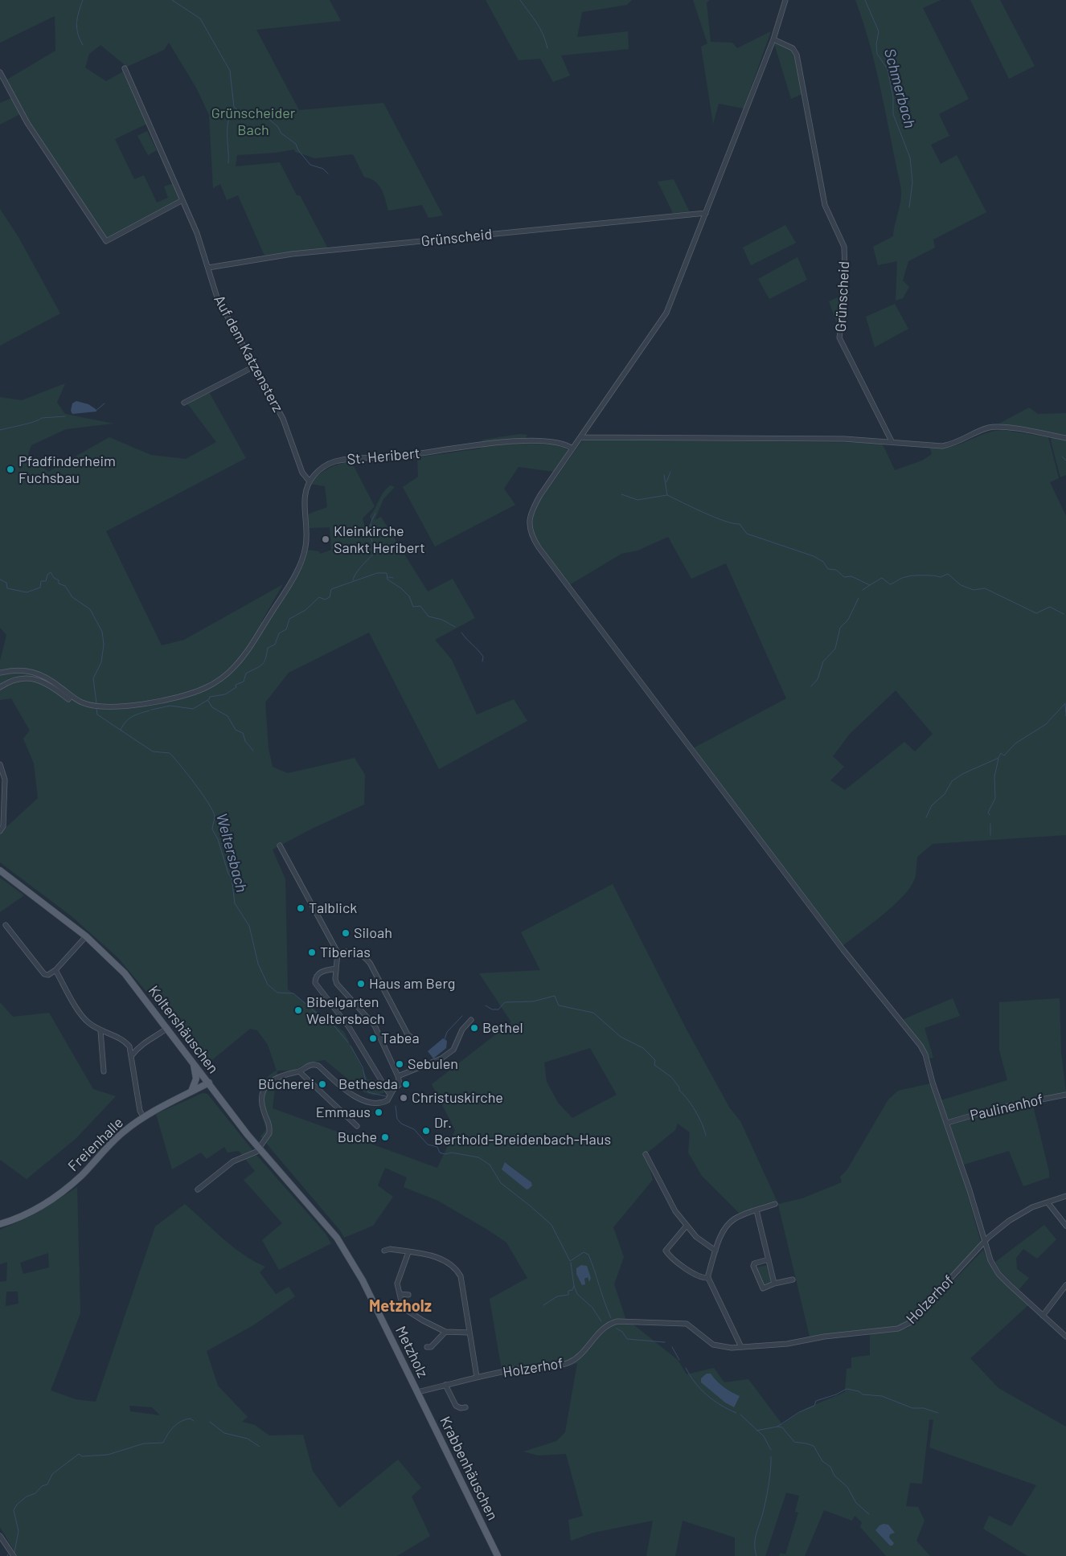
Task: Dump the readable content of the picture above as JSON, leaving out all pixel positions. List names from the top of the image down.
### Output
{
  "streets": {
    "main road": [
      "Koltershäuschen",
      "Freienhalle",
      "Metzholz",
      "Krabbenhäuschen"
    ],
    "street": [
      "Grünscheid",
      "Auf dem Katzensterz",
      "St. Heribert",
      "Paulinenhof",
      "Holzerhof"
    ]
  },
  "crossings": [
    ["Grünscheid", "Auf dem Katzensterz"],
    ["Auf dem Katzensterz", "St. Heribert"],
    ["Koltershäuschen", "Freienhalle"],
    ["Koltershäuschen", "Metzholz"],
    ["Holzerhof", "Metzholz"],
    ["Holzerhof", "Krabbenhäuschen"],
    ["Metzholz", "Krabbenhäuschen"]
  ],
  "districts": ["Metzholz"],
  "water": ["Schmerbach", "Weltersbach"],
  "parks": ["Grünscheider Bach"],
  "places": [
    "Pfadfinderheim Fuchsbau",
    "Kleinkirche Sankt Heribert",
    "Talblick",
    "Siloah",
    "Tiberias",
    "Haus am Berg",
    "Bibelgarten Weltersbach",
    "Bethel",
    "Tabea",
    "Sebulen",
    "Bücherei",
    "Bethesda",
    "Christuskirche",
    "Emmaus",
    "Dr. Berthold-Breidenbach-Haus",
    "Buche"
  ]
}
